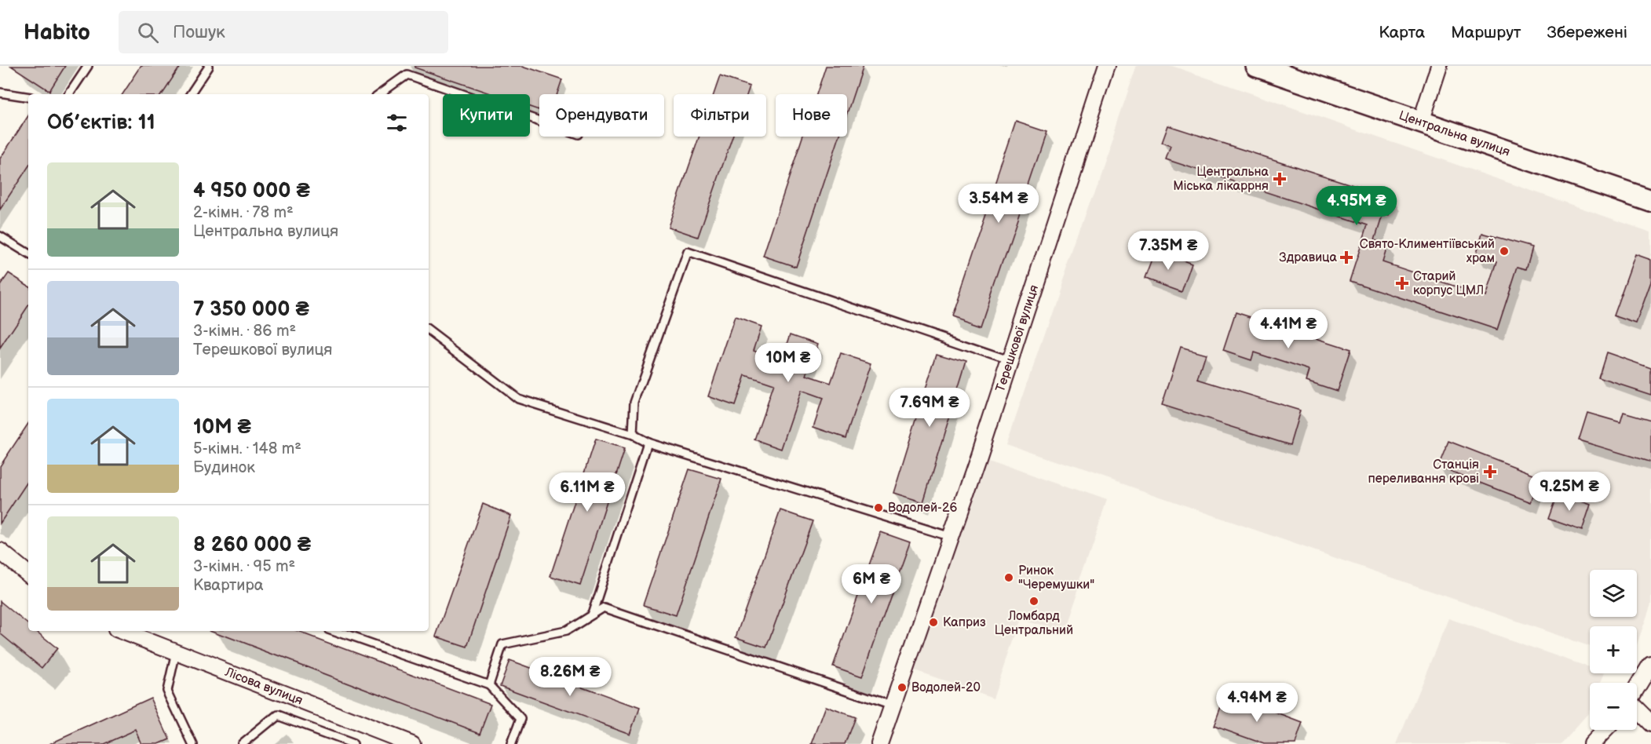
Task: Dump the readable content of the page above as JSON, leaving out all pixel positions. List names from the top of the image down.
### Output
{
  "streets": {
    "main road": ["Центральна вулиця"],
    "street": ["Терешкової вулиця", "Лісова вулиця"]
  },
  "places": {
    "health": [
      "Центральна Міська лікаррня",
      "Здравица",
      "Старий корпус ЦМЛ",
      "Станція переливання крові"
    ],
    "other": [
      "Свято-Климентіївський храм",
      "Водолей-26",
      "Ринок \"Черемушки\"",
      "Ломбард Центральний",
      "Каприз",
      "Водолей-20"
    ]
  },
  "page": {
    "header": "Habito",
    "search": "Пошук",
    "nav": ["Карта", "Маршрут", "Збережені"],
    "chip": [
      "Купити",
      "Орендувати",
      "Фільтри",
      "Нове"
    ],
    "heading": "Об’єктів: 11",
    "list": [
      {
        "name": "4 950 000 ₴",
        "note": "2-кімн. · 78 m² · Центральна вулиця"
      },
      {
        "name": "7 350 000 ₴",
        "note": "3-кімн. · 86 m² · Терешкової вулиця"
      },
      {
        "name": "10M ₴",
        "note": "5-кімн. · 148 m² · Будинок"
      },
      {
        "name": "8 260 000 ₴",
        "note": "3-кімн. · 95 m² · Квартира"
      }
    ],
    "price": [
      "3.54M ₴",
      "4.95M ₴",
      "7.35M ₴",
      "4.41M ₴",
      "10M ₴",
      "7.69M ₴",
      "9.25M ₴",
      "6.11M ₴",
      "6M ₴",
      "8.26M ₴",
      "4.94M ₴"
    ],
    "map_buttons": ["+", "−"]
  }
}
